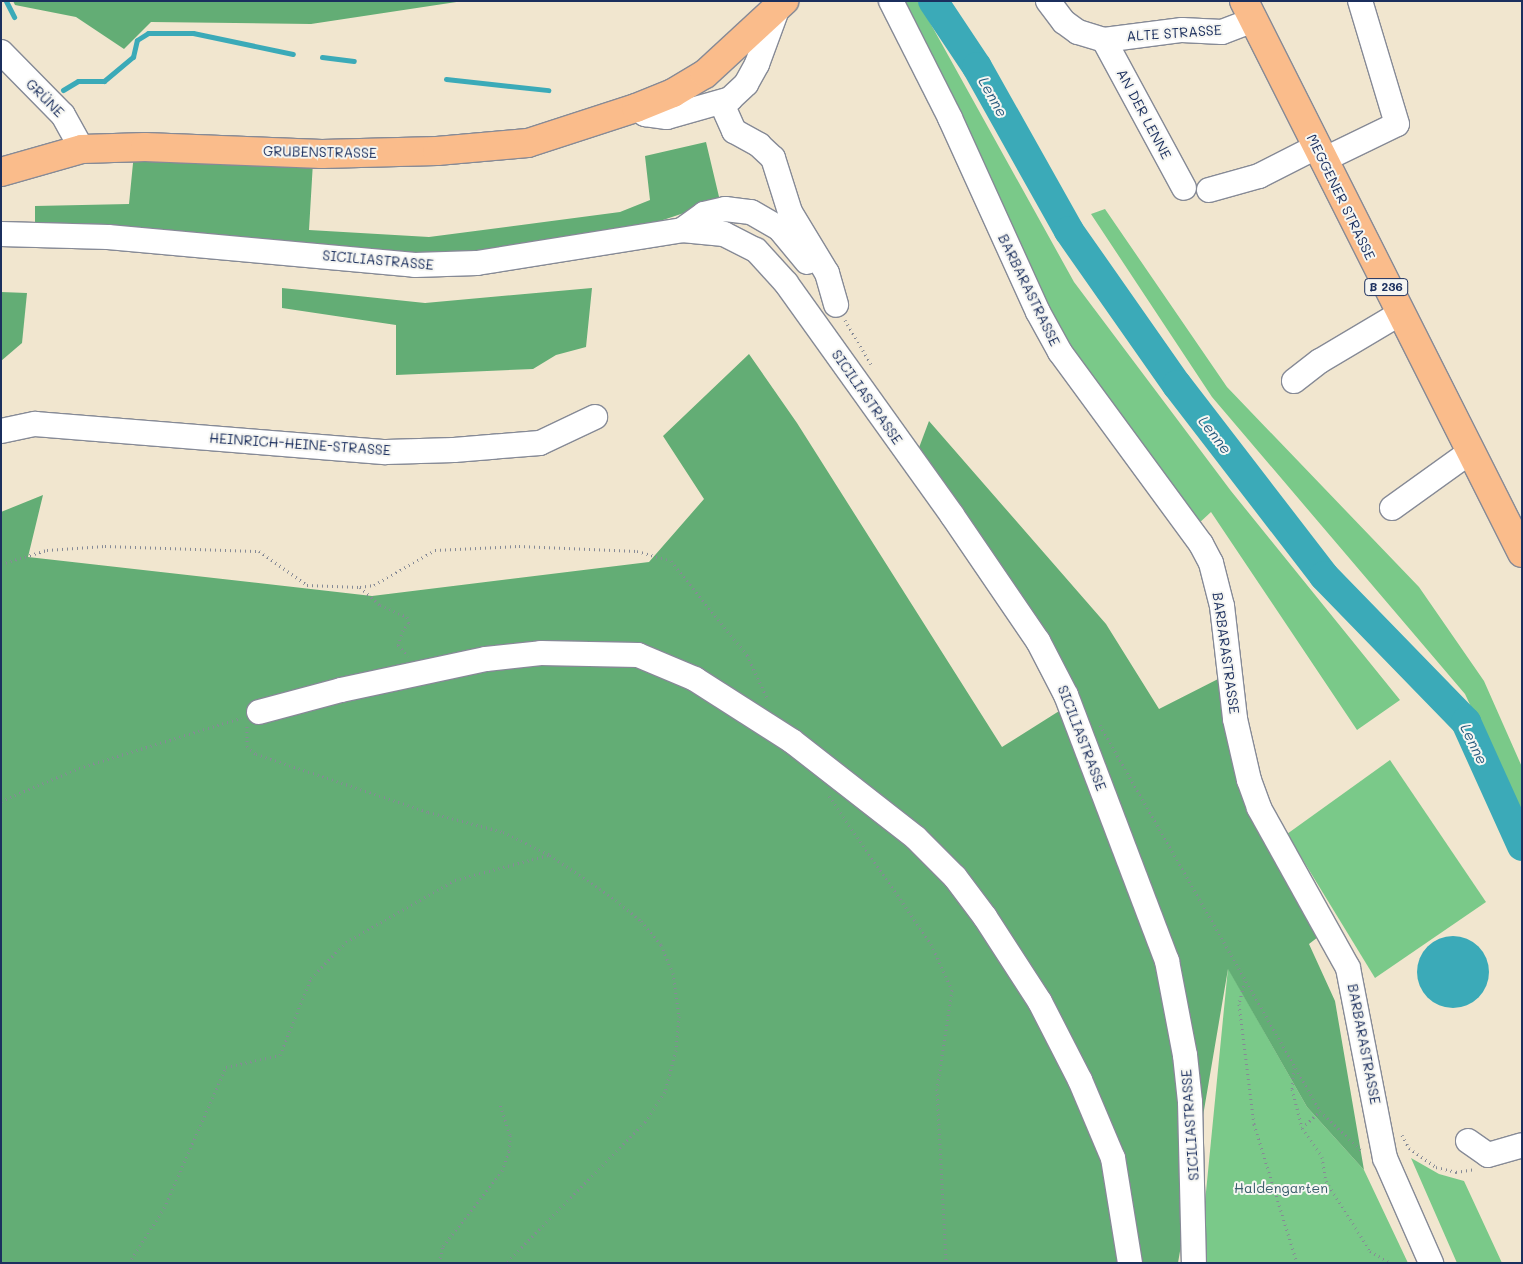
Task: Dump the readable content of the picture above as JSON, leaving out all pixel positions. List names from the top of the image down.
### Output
{
  "streets": {
    "main road": ["GRUBENSTRASSE", "MEGGENER STRASSE", "B 236"],
    "street": [
      "ALTE STRASSE",
      "GRÜNE",
      "AN DER LENNE",
      "SICILIASTRASSE",
      "BARBARASTRASSE",
      "HEINRICH-HEINE-STRASSE"
    ]
  },
  "crossings": [
    ["ALTE STRASSE", "AN DER LENNE"],
    ["ALTE STRASSE", "MEGGENER STRASSE"],
    ["GRÜNE", "GRUBENSTRASSE"]
  ],
  "water": ["Lenne"],
  "parks": ["Haldengarten"]
}
